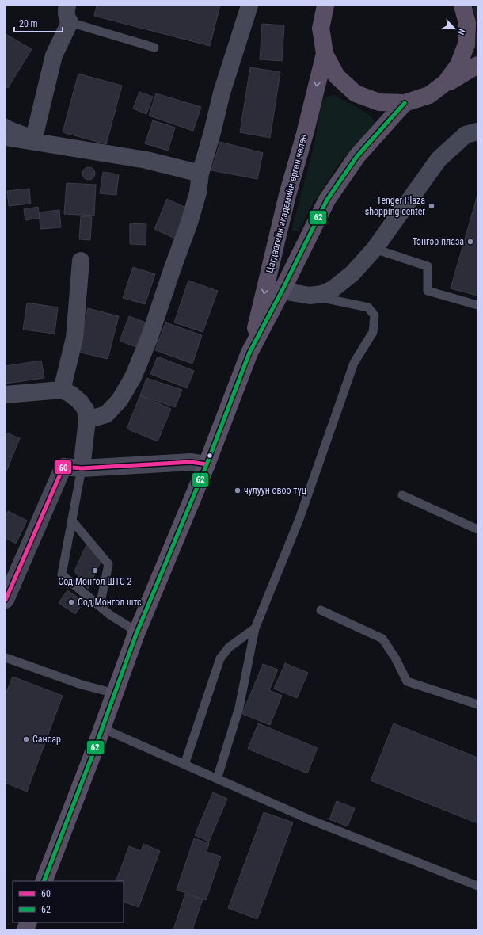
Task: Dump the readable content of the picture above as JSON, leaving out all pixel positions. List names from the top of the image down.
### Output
{
  "streets": {
    "highway": ["Цагдаагийн академийн өргөн чөлөө"]
  },
  "places": [
    "Tenger Plaza shopping center",
    "Тэнгэр плаза",
    "чулуун овоо түц",
    "Сод Монгол ШТС 2",
    "Сод Монгол штс",
    "Сансар"
  ],
  "lines": ["transit line 62", "transit line 60"],
  "legend": ["60", "62"],
  "scale_bar": "20 m",
  "north": "bottom right"
}
